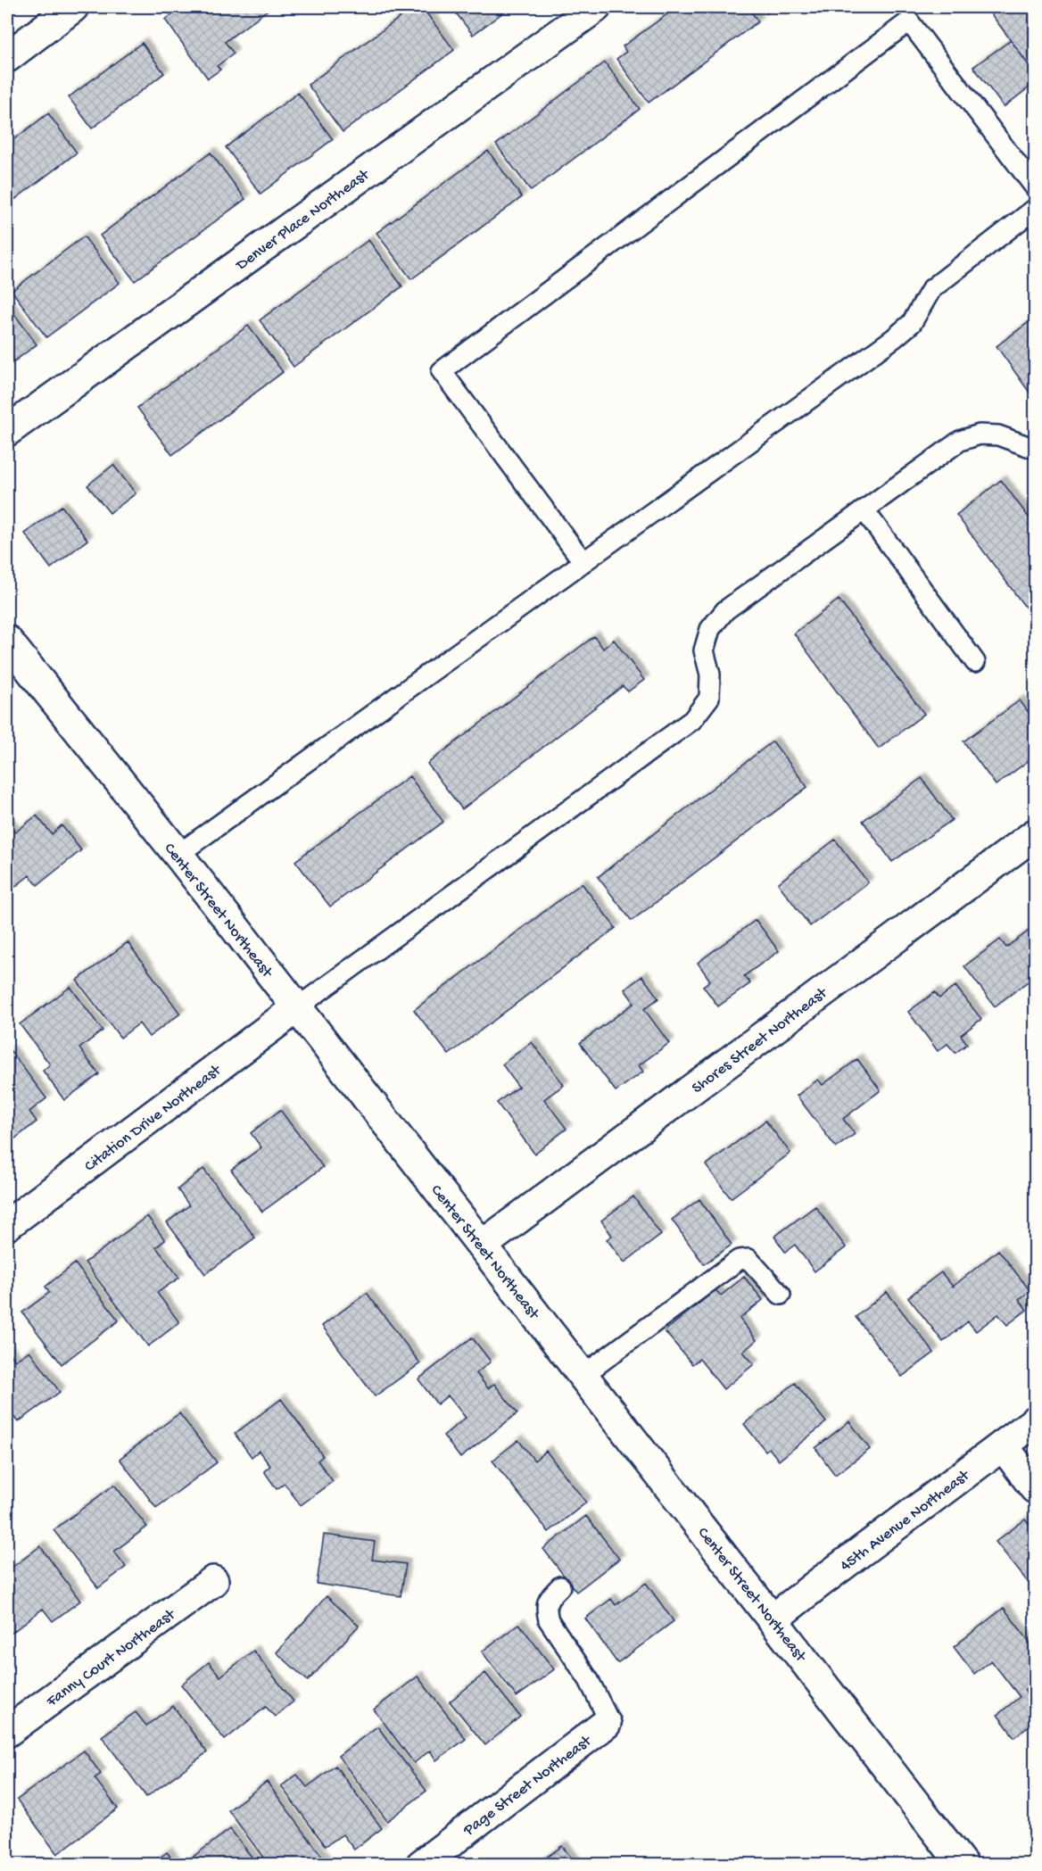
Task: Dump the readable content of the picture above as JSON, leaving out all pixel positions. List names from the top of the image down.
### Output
{
  "streets": {
    "street": [
      "Denver Place Northeast",
      "Center Street Northeast",
      "Shores Street Northeast",
      "Citation Drive Northeast",
      "45th Avenue Northeast",
      "Fanny Court Northeast",
      "Page Street Northeast"
    ]
  },
  "crossings": [
    ["Center Street Northeast", "Shores Street Northeast"],
    ["Center Street Northeast", "Citation Drive Northeast"],
    ["Center Street Northeast", "45th Avenue Northeast"]
  ]
}
